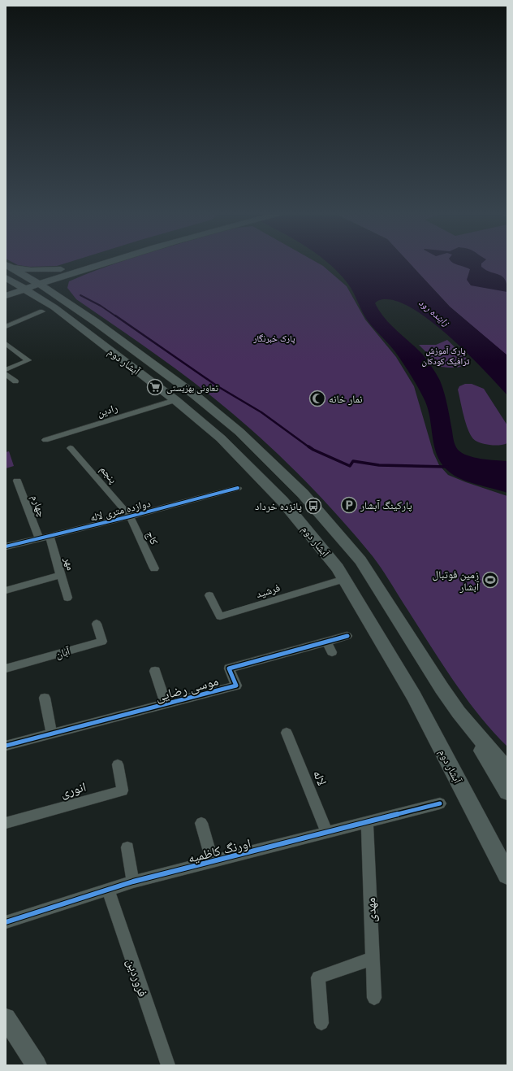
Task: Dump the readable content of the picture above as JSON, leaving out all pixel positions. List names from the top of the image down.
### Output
{
  "streets": {
    "main road": ["آبشار دوم"],
    "street": [
      "رادین",
      "پنجم",
      "چهارم",
      "دوازده متری لاله",
      "کاج",
      "مهر",
      "فرشید",
      "آبان",
      "موسی رضایی",
      "لاله",
      "انوری",
      "اورنگ کاظمیه",
      "مهدی",
      "فروردین"
    ]
  },
  "crossings": [
    ["آبشار دوم", "رادین"],
    ["آبشار دوم", "فرشید"],
    ["پنجم", "دوازده متری لاله"],
    ["پنجم", "کاج"],
    ["چهارم", "دوازده متری لاله"],
    ["دوازده متری لاله", "کاج"],
    ["دوازده متری لاله", "مهر"],
    ["لاله", "اورنگ کاظمیه"],
    ["اورنگ کاظمیه", "مهدی"],
    ["اورنگ کاظمیه", "فروردین"]
  ],
  "water": ["زاینده رود"],
  "parks": ["پارک خبرنگار", "پارک آموزش ترافیک کودکان"],
  "places": {
    "supermarket": ["تعاونی بهزیستی"],
    "mosque": ["نمار خانه"],
    "parking": ["پارکینگ آبشار"],
    "bus stop": ["پانزده خرداد"],
    "sports": ["زمین فوتبال آبشار"]
  }
}
